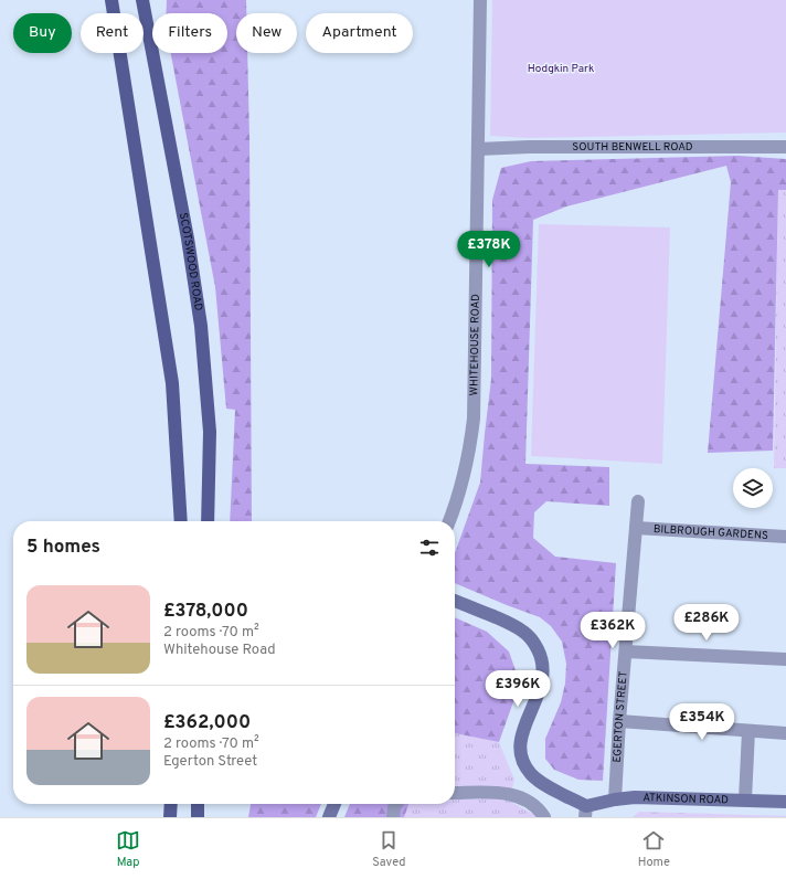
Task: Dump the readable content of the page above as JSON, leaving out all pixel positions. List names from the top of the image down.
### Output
{
  "streets": {
    "main road": ["SCOTSWOOD ROAD", "ATKINSON ROAD"],
    "street": [
      "SOUTH BENWELL ROAD",
      "WHITEHOUSE ROAD",
      "BILBROUGH GARDENS",
      "EGERTON STREET"
    ]
  },
  "crossings": [
    ["SOUTH BENWELL ROAD", "WHITEHOUSE ROAD"],
    ["BILBROUGH GARDENS", "EGERTON STREET"],
    ["EGERTON STREET", "ATKINSON ROAD"]
  ],
  "parks": ["Hodgkin Park"],
  "page": {
    "chip": [
      "Buy",
      "Rent",
      "Filters",
      "New",
      "Apartment"
    ],
    "price": [
      "£378K",
      "£286K",
      "£362K",
      "£396K",
      "£354K"
    ],
    "heading": "5 homes",
    "list": [
      {
        "name": "£378,000",
        "note": "2 rooms · 70 m² · Whitehouse Road"
      },
      {
        "name": "£362,000",
        "note": "2 rooms · 70 m² · Egerton Street"
      }
    ],
    "tabs": ["Map", "Saved", "Home"]
  }
}
